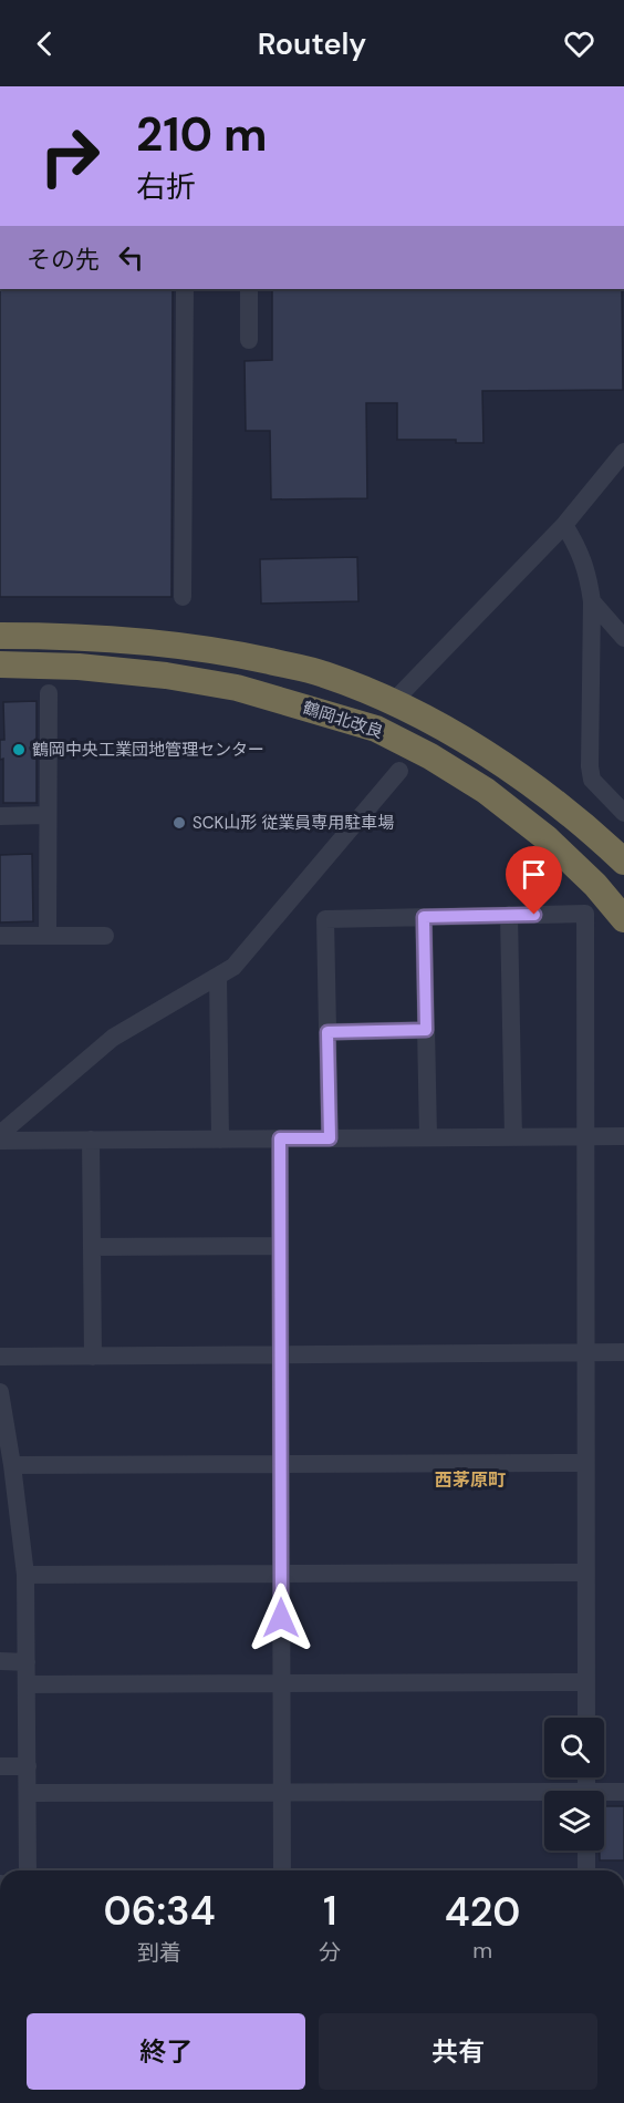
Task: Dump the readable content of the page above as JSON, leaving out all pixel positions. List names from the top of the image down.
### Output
{
  "streets": {
    "highway": ["鶴岡北改良"]
  },
  "districts": ["西茅原町"],
  "places": ["鶴岡中央工業団地管理センター", "SCK山形 従業員専用駐車場"],
  "page": {
    "header": "Routely",
    "turn": ["210 m", "右折"],
    "then": "その先",
    "eta": [
      "06:34",
      "到着",
      "1",
      "分",
      "420",
      "m"
    ],
    "buttons": ["終了", "共有"]
  }
}
